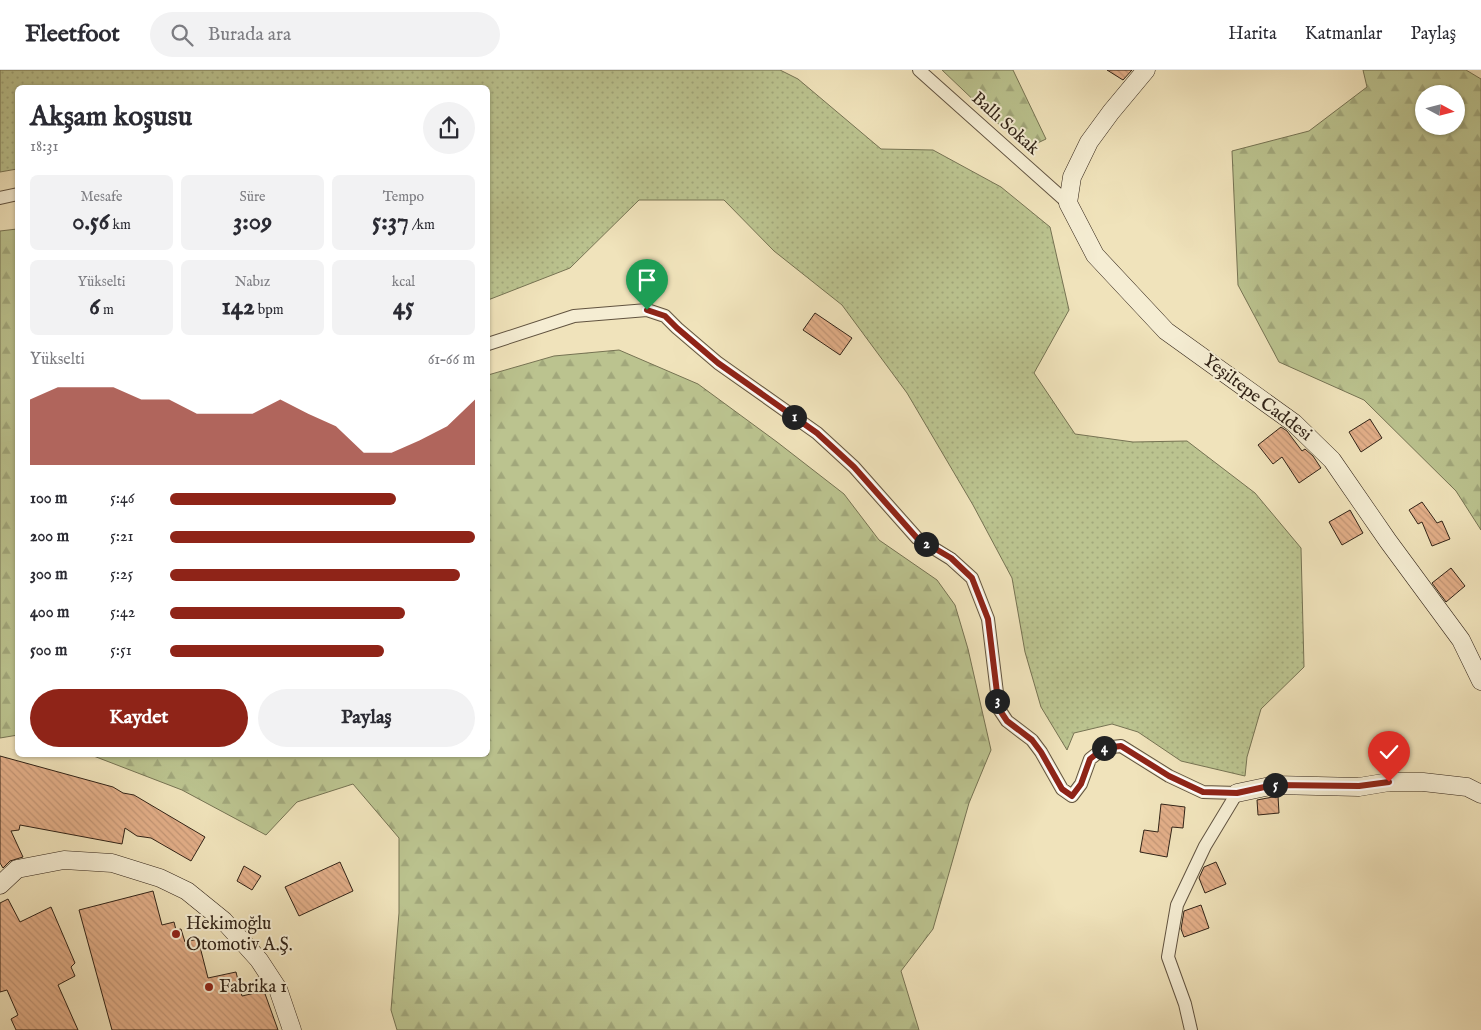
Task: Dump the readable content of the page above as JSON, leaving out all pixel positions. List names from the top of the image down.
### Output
{
  "streets": {
    "street": ["Ballı Sokak", "Yeşiltepe Caddesi"]
  },
  "crossings": [
    ["Ballı Sokak", "Yeşiltepe Caddesi"]
  ],
  "places": ["Hekimoğlu Otomotiv A.Ş.", "Fabrika 1"],
  "north": "right",
  "page": {
    "header": "Fleetfoot",
    "search": "Burada ara",
    "nav": ["Harita", "Katmanlar", "Paylaş"],
    "heading": ["Akşam koşusu", "18:31"],
    "stats": [
      ["Mesafe", "0.56 km"],
      ["Süre", "3:09"],
      ["Tempo", "5:37 /km"],
      ["Yükselti", "6 m"],
      ["Nabız", "142 bpm"],
      ["kcal", "45"]
    ],
    "chart": ["Yükselti", "61–66 m"],
    "pins": [
      "1",
      "2",
      "3",
      "4",
      "5"
    ],
    "list": [
      {
        "name": "100 m",
        "note": "5:46"
      },
      {
        "name": "200 m",
        "note": "5:21"
      },
      {
        "name": "300 m",
        "note": "5:25"
      },
      {
        "name": "400 m",
        "note": "5:42"
      },
      {
        "name": "500 m",
        "note": "5:51"
      }
    ],
    "buttons": ["Kaydet", "Paylaş"]
  }
}
